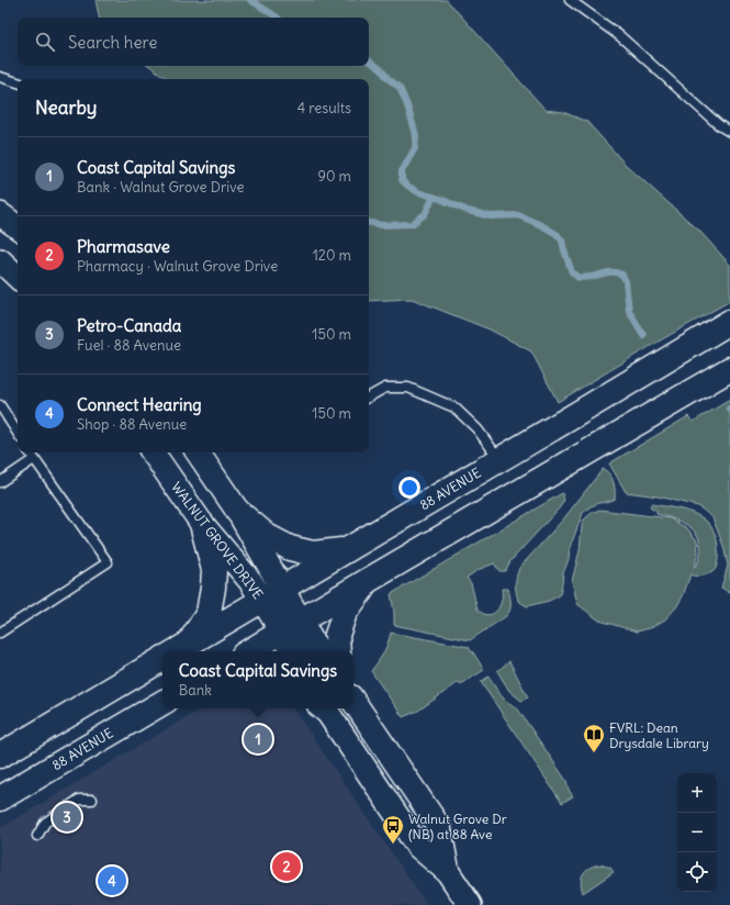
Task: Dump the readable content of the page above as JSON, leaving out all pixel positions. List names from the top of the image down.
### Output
{
  "streets": {
    "main road": ["88 AVENUE"],
    "street": ["WALNUT GROVE DRIVE"]
  },
  "crossings": [
    ["88 AVENUE", "WALNUT GROVE DRIVE"]
  ],
  "places": {
    "library": ["FVRL: Dean Drysdale Library"],
    "bus stop": ["Walnut Grove Dr (NB) at 88 Ave"]
  },
  "page": {
    "search": "Search here",
    "heading": ["Nearby", "4 results"],
    "list": [
      {
        "mark": "1",
        "name": "Coast Capital Savings",
        "note": "Bank · Walnut Grove Drive",
        "value": "90 m"
      },
      {
        "mark": "2",
        "name": "Pharmasave",
        "note": "Pharmacy · Walnut Grove Drive",
        "value": "120 m"
      },
      {
        "mark": "3",
        "name": "Petro-Canada",
        "note": "Fuel · 88 Avenue",
        "value": "150 m"
      },
      {
        "mark": "4",
        "name": "Connect Hearing",
        "note": "Shop · 88 Avenue",
        "value": "150 m"
      }
    ],
    "popup": ["Coast Capital Savings", "Bank"],
    "pins": [
      "1",
      "3",
      "2",
      "4"
    ],
    "map_buttons": ["+", "−"]
  }
}
